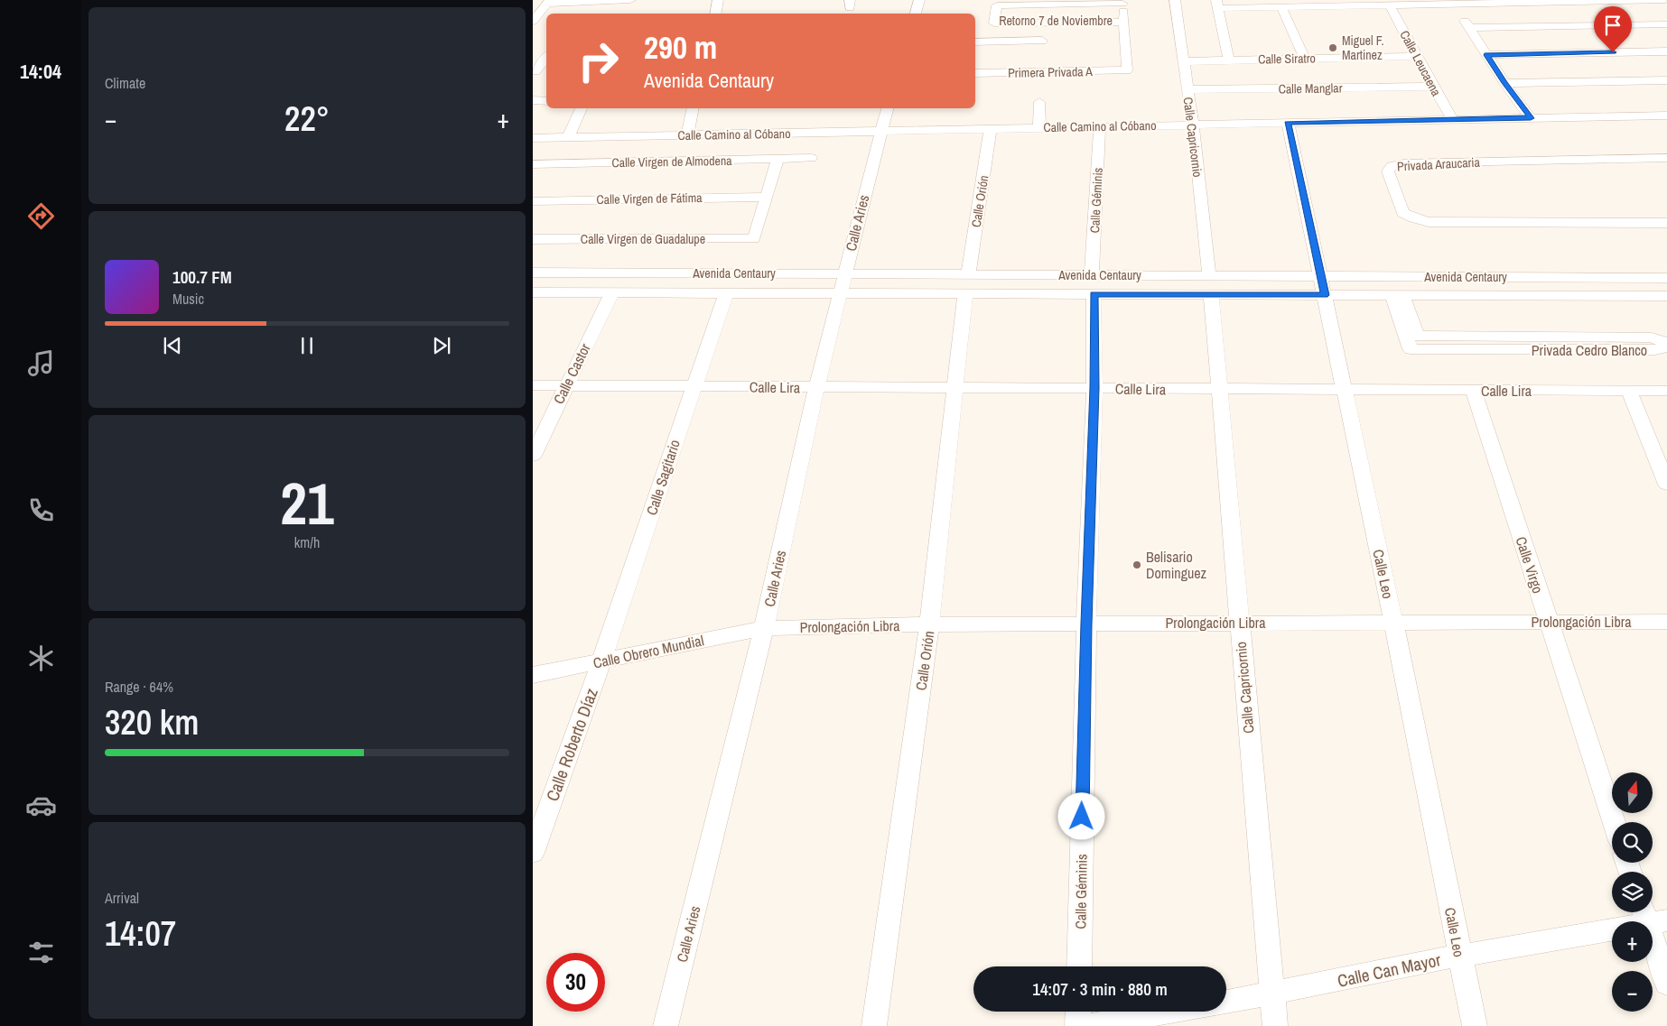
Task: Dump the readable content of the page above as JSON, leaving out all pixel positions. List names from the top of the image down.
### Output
{
  "streets": {
    "street": [
      "Retorno 7 de Noviembre",
      "Calle Siratro",
      "Calle Leucaena",
      "Primera Privada A",
      "Calle Manglar",
      "Calle Camino al Cóbano",
      "Calle Capricornio",
      "Calle Virgen de Almodena",
      "Privada Araucaria",
      "Calle Virgen de Fátima",
      "Calle Géminis",
      "Calle Orión",
      "Calle Aries",
      "Calle Virgen de Guadalupe",
      "Avenida Centaury",
      "Privada Cedro Blanco",
      "Calle Castor",
      "Calle Lira",
      "Calle Sagitario",
      "Calle Virgo",
      "Calle Leo",
      "Prolongación Libra",
      "Calle Obrero Mundial",
      "Calle Roberto Díaz",
      "Calle Can Mayor"
    ]
  },
  "crossings": [
    ["Retorno 7 de Noviembre", "Primera Privada A"],
    ["Calle Siratro", "Calle Leucaena"],
    ["Calle Siratro", "Calle Capricornio"],
    ["Calle Leucaena", "Calle Manglar"],
    ["Calle Leucaena", "Calle Camino al Cóbano"],
    ["Calle Manglar", "Calle Capricornio"],
    ["Calle Camino al Cóbano", "Calle Capricornio"],
    ["Calle Camino al Cóbano", "Calle Géminis"],
    ["Calle Camino al Cóbano", "Calle Orión"],
    ["Calle Camino al Cóbano", "Calle Aries"],
    ["Calle Camino al Cóbano", "Calle Leo"],
    ["Calle Capricornio", "Avenida Centaury"],
    ["Calle Capricornio", "Calle Lira"],
    ["Calle Capricornio", "Prolongación Libra"],
    ["Calle Capricornio", "Calle Can Mayor"],
    ["Calle Virgen de Fátima", "Calle Virgen de Guadalupe"],
    ["Calle Géminis", "Avenida Centaury"],
    ["Calle Géminis", "Calle Lira"],
    ["Calle Géminis", "Prolongación Libra"],
    ["Calle Orión", "Avenida Centaury"],
    ["Calle Orión", "Calle Lira"],
    ["Calle Orión", "Prolongación Libra"],
    ["Calle Aries", "Avenida Centaury"],
    ["Calle Aries", "Calle Lira"],
    ["Calle Aries", "Prolongación Libra"],
    ["Calle Aries", "Calle Obrero Mundial"],
    ["Avenida Centaury", "Privada Cedro Blanco"],
    ["Avenida Centaury", "Calle Castor"],
    ["Avenida Centaury", "Calle Sagitario"],
    ["Avenida Centaury", "Calle Leo"],
    ["Calle Castor", "Calle Lira"],
    ["Calle Lira", "Calle Sagitario"],
    ["Calle Lira", "Calle Virgo"],
    ["Calle Lira", "Calle Leo"],
    ["Calle Sagitario", "Calle Obrero Mundial"],
    ["Calle Sagitario", "Calle Roberto Díaz"],
    ["Calle Virgo", "Prolongación Libra"],
    ["Calle Leo", "Prolongación Libra"],
    ["Calle Leo", "Calle Can Mayor"],
    ["Prolongación Libra", "Calle Obrero Mundial"],
    ["Calle Obrero Mundial", "Calle Roberto Díaz"]
  ],
  "places": ["Miguel F. Martinez", "Belisario Dominguez"],
  "north": "top",
  "page": {
    "tabs": "14:04",
    "tile": [
      "Climate",
      ["21", "km/h"],
      ["Range · 64%", "320 km"],
      ["Arrival", "14:07"]
    ],
    "turn": ["290 m", "Avenida Centaury"],
    "heat": ["−", "22°", "+"],
    "song": ["100.7 FM", "Music"],
    "map_buttons": ["+", "−"],
    "limit": "30",
    "trip": "14:07 · 3 min · 880 m"
  }
}
